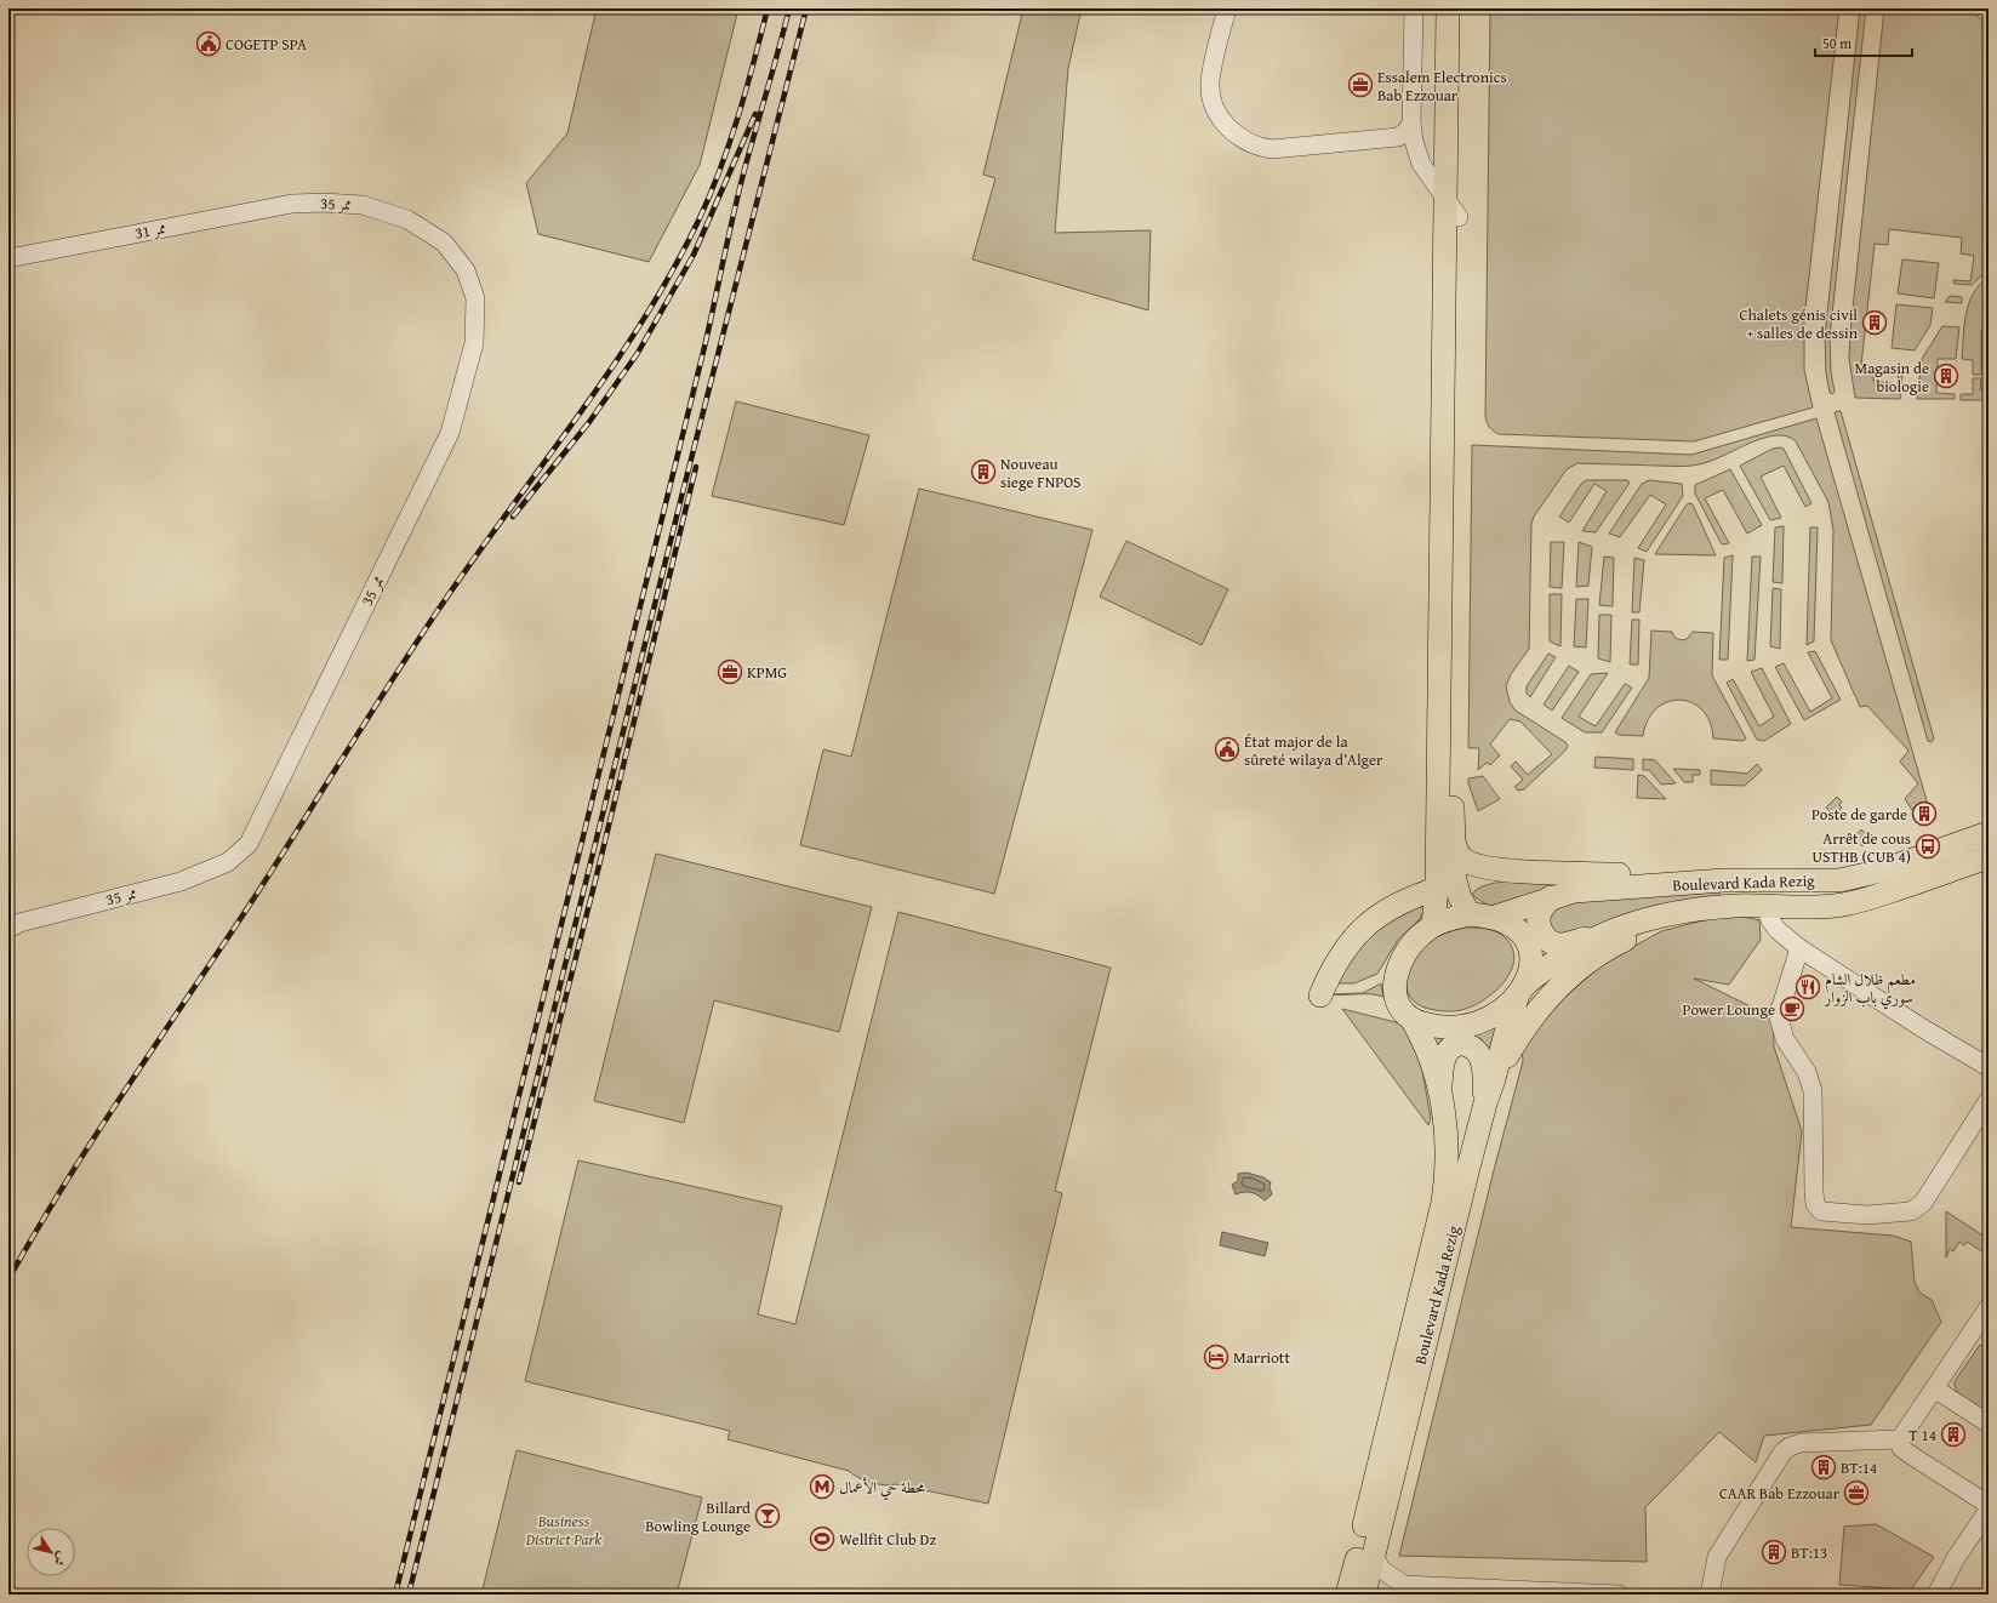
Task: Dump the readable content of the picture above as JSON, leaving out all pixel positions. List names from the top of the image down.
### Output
{
  "streets": {
    "main road": ["Boulevard Kada Rezig"],
    "street": ["ممر 35", "ممر 31"]
  },
  "crossings": [
    ["ممر 35", "ممر 31"]
  ],
  "parks": ["Business District Park"],
  "places": {
    "public building": ["COGETP SPA", "État major de la sûreté wilaya d’Alger"],
    "office": ["Essalem Electronics Bab Ezzouar", "KPMG", "CAAR Bab Ezzouar"],
    "building": [
      "Chalets génis civil + salles de dessin",
      "Magasin de biologie",
      "Nouveau siege FNPOS",
      "Poste de garde",
      "T 14",
      "BT:14",
      "BT:13"
    ],
    "bus stop": ["Arrêt de cous USTHB (CUB 4)"],
    "restaurant": ["مطعم ظلال الشام سوري باب الزوار"],
    "cafe": ["Power Lounge"],
    "hotel": ["Marriott"],
    "metro station": ["محطة حي الأعمال"],
    "bar": ["Billard Bowling Lounge"],
    "sports": ["Wellfit Club Dz"]
  },
  "scale_bar": "50 m",
  "north": "bottom right"
}
